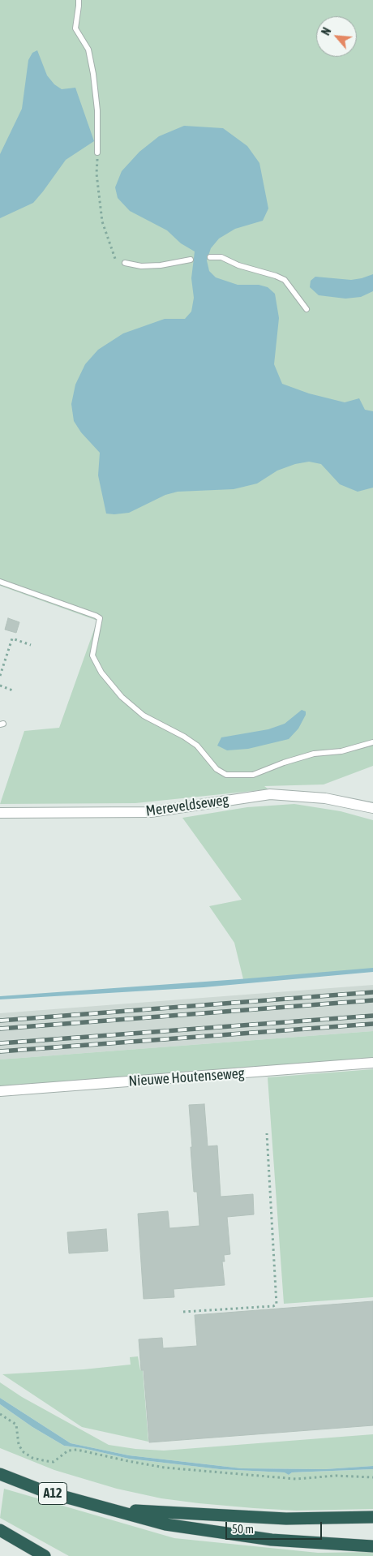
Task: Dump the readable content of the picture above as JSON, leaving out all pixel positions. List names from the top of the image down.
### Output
{
  "streets": {
    "highway": ["A12"],
    "street": ["Mereveldseweg", "Nieuwe Houtenseweg"]
  },
  "scale_bar": "50 m",
  "north": "top left"
}
